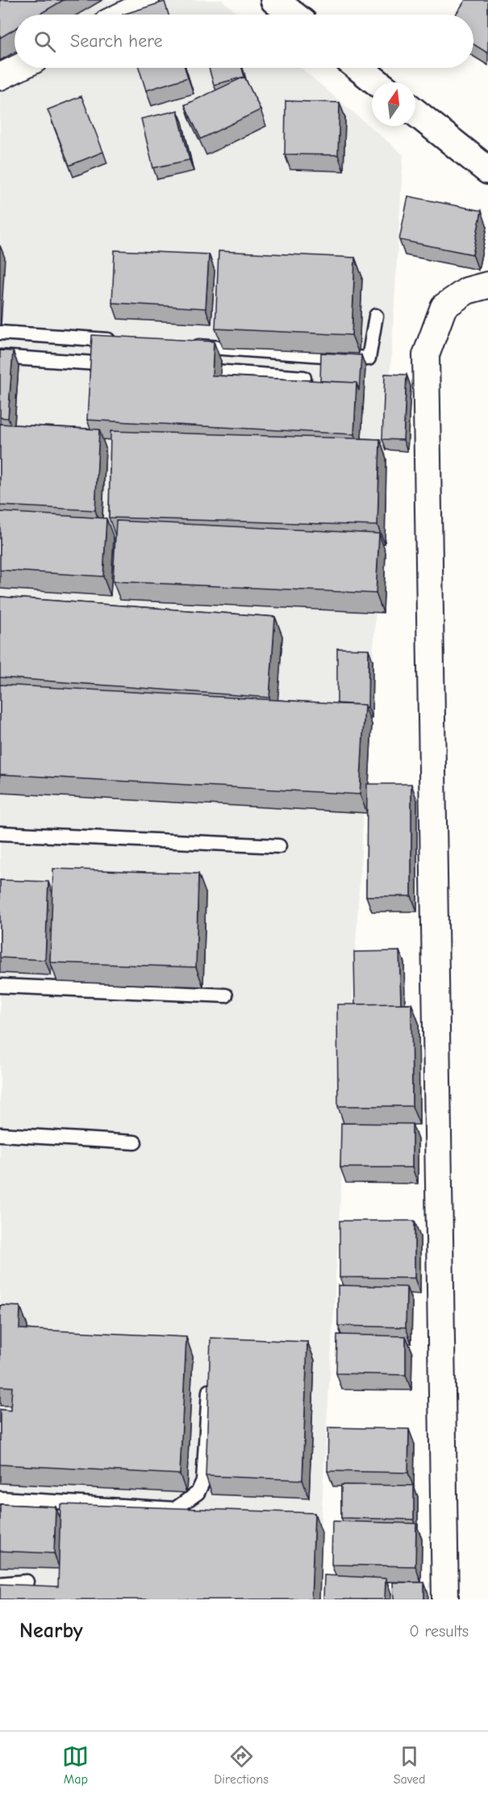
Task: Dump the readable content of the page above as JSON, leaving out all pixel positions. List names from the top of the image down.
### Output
{
  "north": "top",
  "page": {
    "search": "Search here",
    "heading": ["Nearby", "0 results"],
    "nav": ["Map", "Directions", "Saved"]
  }
}
